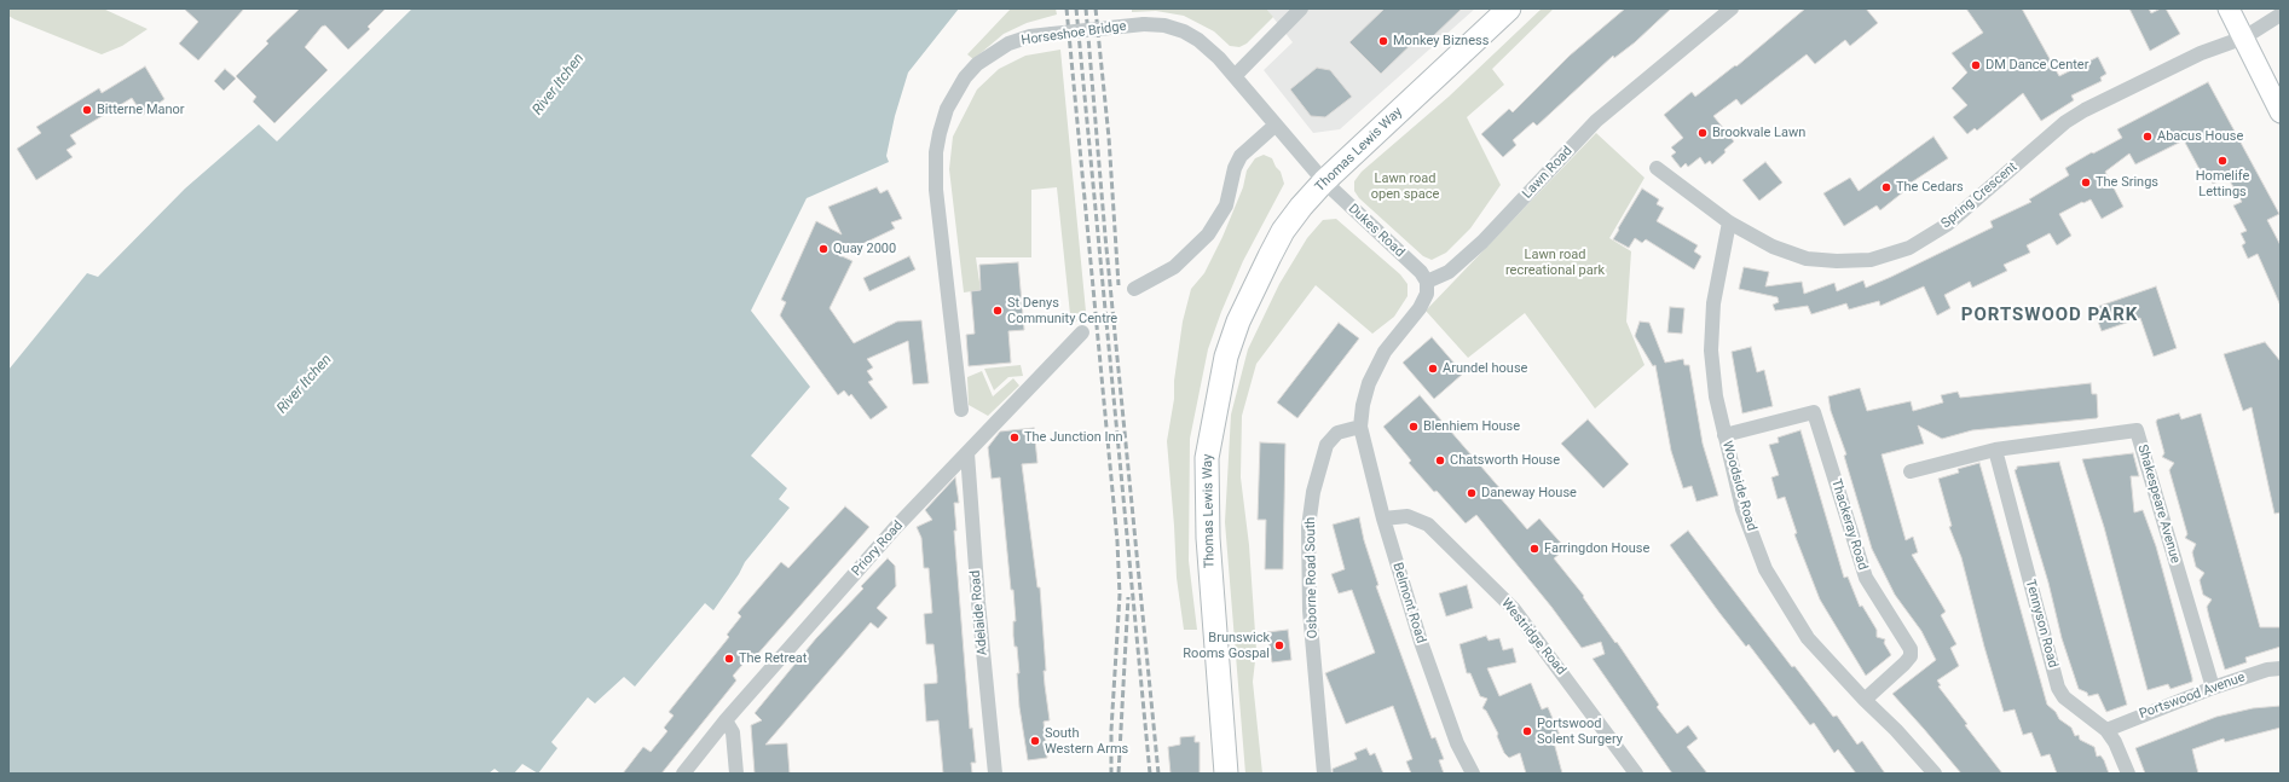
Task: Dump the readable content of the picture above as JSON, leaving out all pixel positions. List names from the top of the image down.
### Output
{
  "streets": {
    "main road": ["Thomas Lewis Way"],
    "street": [
      "Horseshoe Bridge",
      "Lawn Road",
      "Spring Crescent",
      "Dukes Road",
      "Woodside Road",
      "Shakespeare Avenue",
      "Thackeray Road",
      "Priory Road",
      "Osborne Road South",
      "Belmont Road",
      "Adelaide Road",
      "Tennyson Road",
      "Westridge Road",
      "Portswood Avenue"
    ]
  },
  "crossings": [
    ["Horseshoe Bridge", "Thomas Lewis Way"],
    ["Horseshoe Bridge", "Dukes Road"],
    ["Thomas Lewis Way", "Dukes Road"],
    ["Lawn Road", "Dukes Road"],
    ["Spring Crescent", "Woodside Road"],
    ["Woodside Road", "Thackeray Road"],
    ["Shakespeare Avenue", "Tennyson Road"],
    ["Shakespeare Avenue", "Portswood Avenue"],
    ["Priory Road", "Adelaide Road"],
    ["Osborne Road South", "Belmont Road"],
    ["Belmont Road", "Westridge Road"],
    ["Tennyson Road", "Portswood Avenue"]
  ],
  "districts": ["PORTSWOOD PARK"],
  "water": ["River Itchen"],
  "parks": ["Lawn road open space", "Lawn road recreational park"],
  "places": [
    "Monkey Bizness",
    "DM Dance Center",
    "Bitterne Manor",
    "Brookvale Lawn",
    "Abacus House",
    "Homelife Lettings",
    "The Srings",
    "The Cedars",
    "Quay 2000",
    "St Denys Community Centre",
    "Arundel house",
    "Blenhiem House",
    "The Junction Inn",
    "Chatsworth House",
    "Daneway House",
    "Farringdon House",
    "Brunswick Rooms Gospal",
    "The Retreat",
    "Portswood Solent Surgery",
    "South Western Arms"
  ]
}
